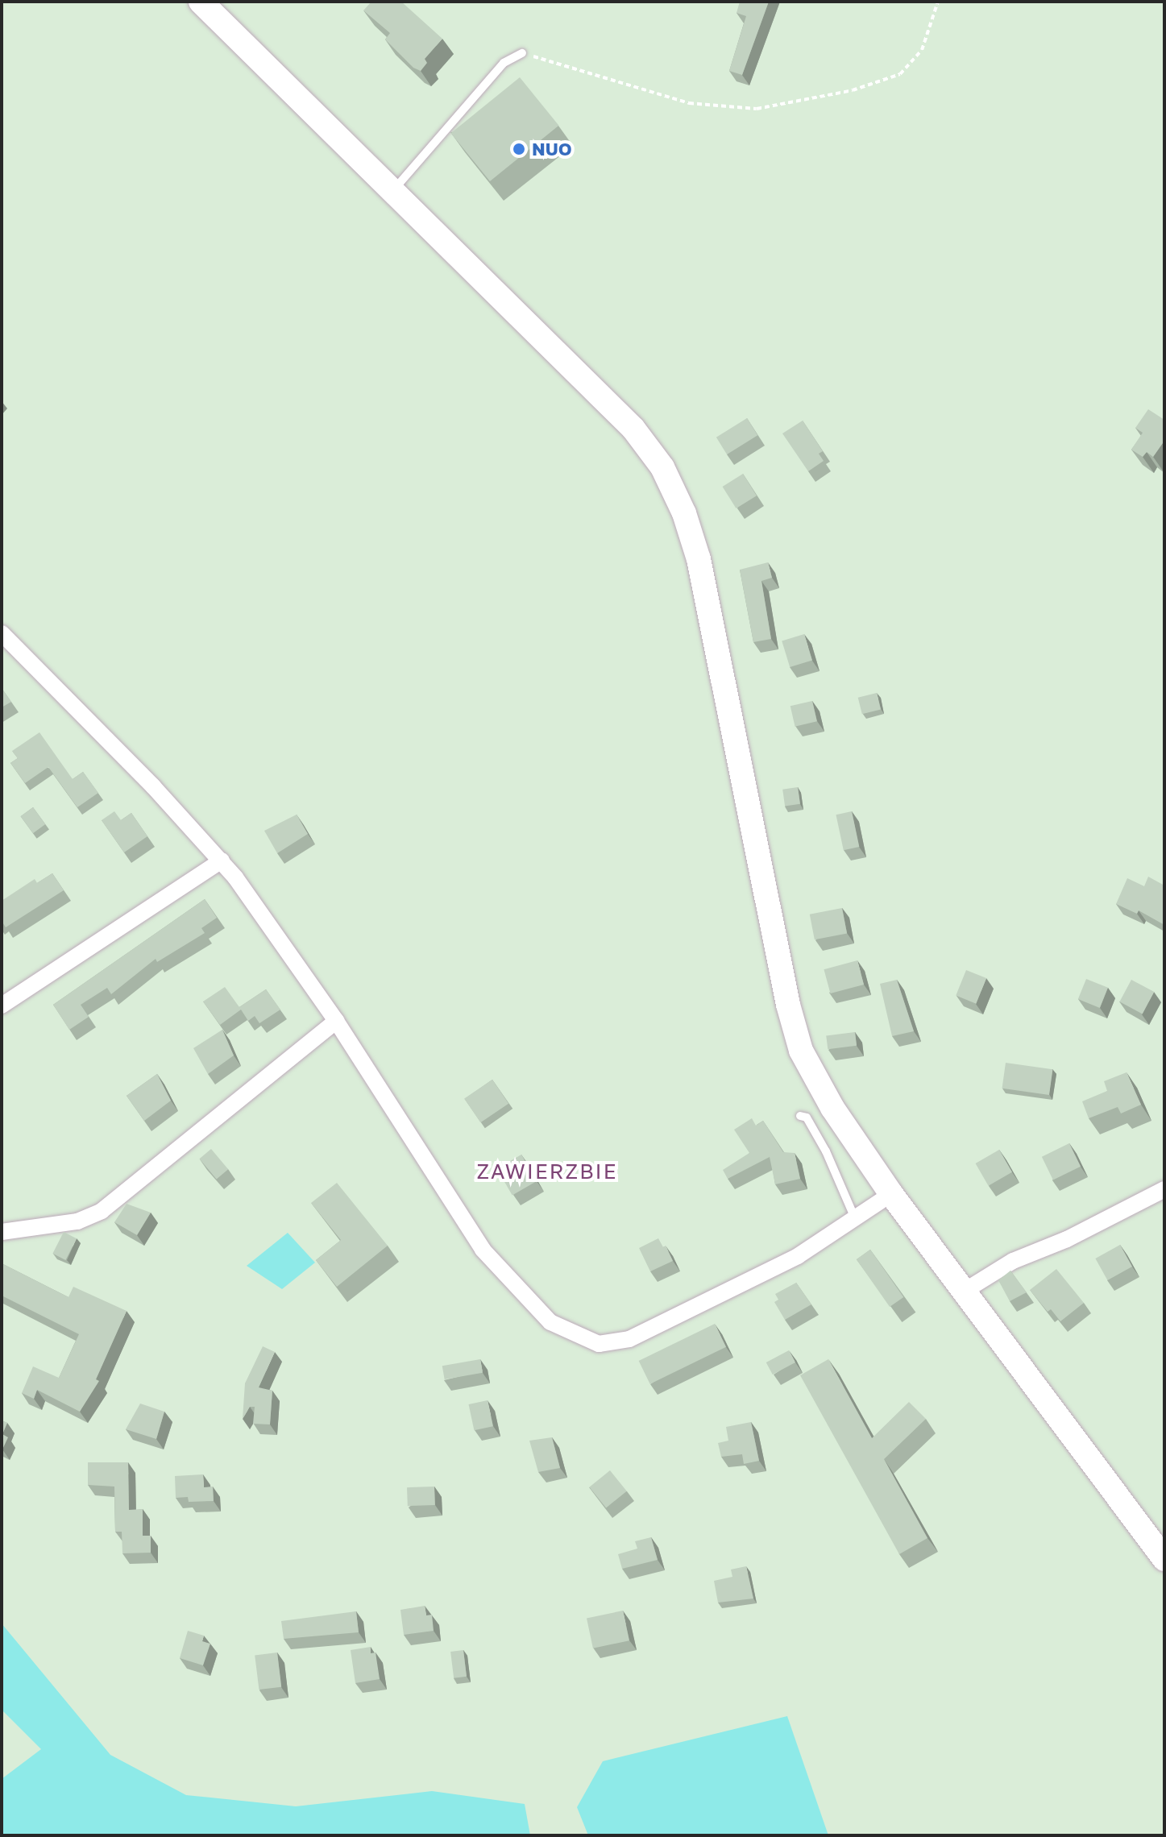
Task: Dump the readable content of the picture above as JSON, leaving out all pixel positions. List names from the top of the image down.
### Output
{
  "districts": ["ZAWIERZBIE"],
  "places": ["NUO"]
}
